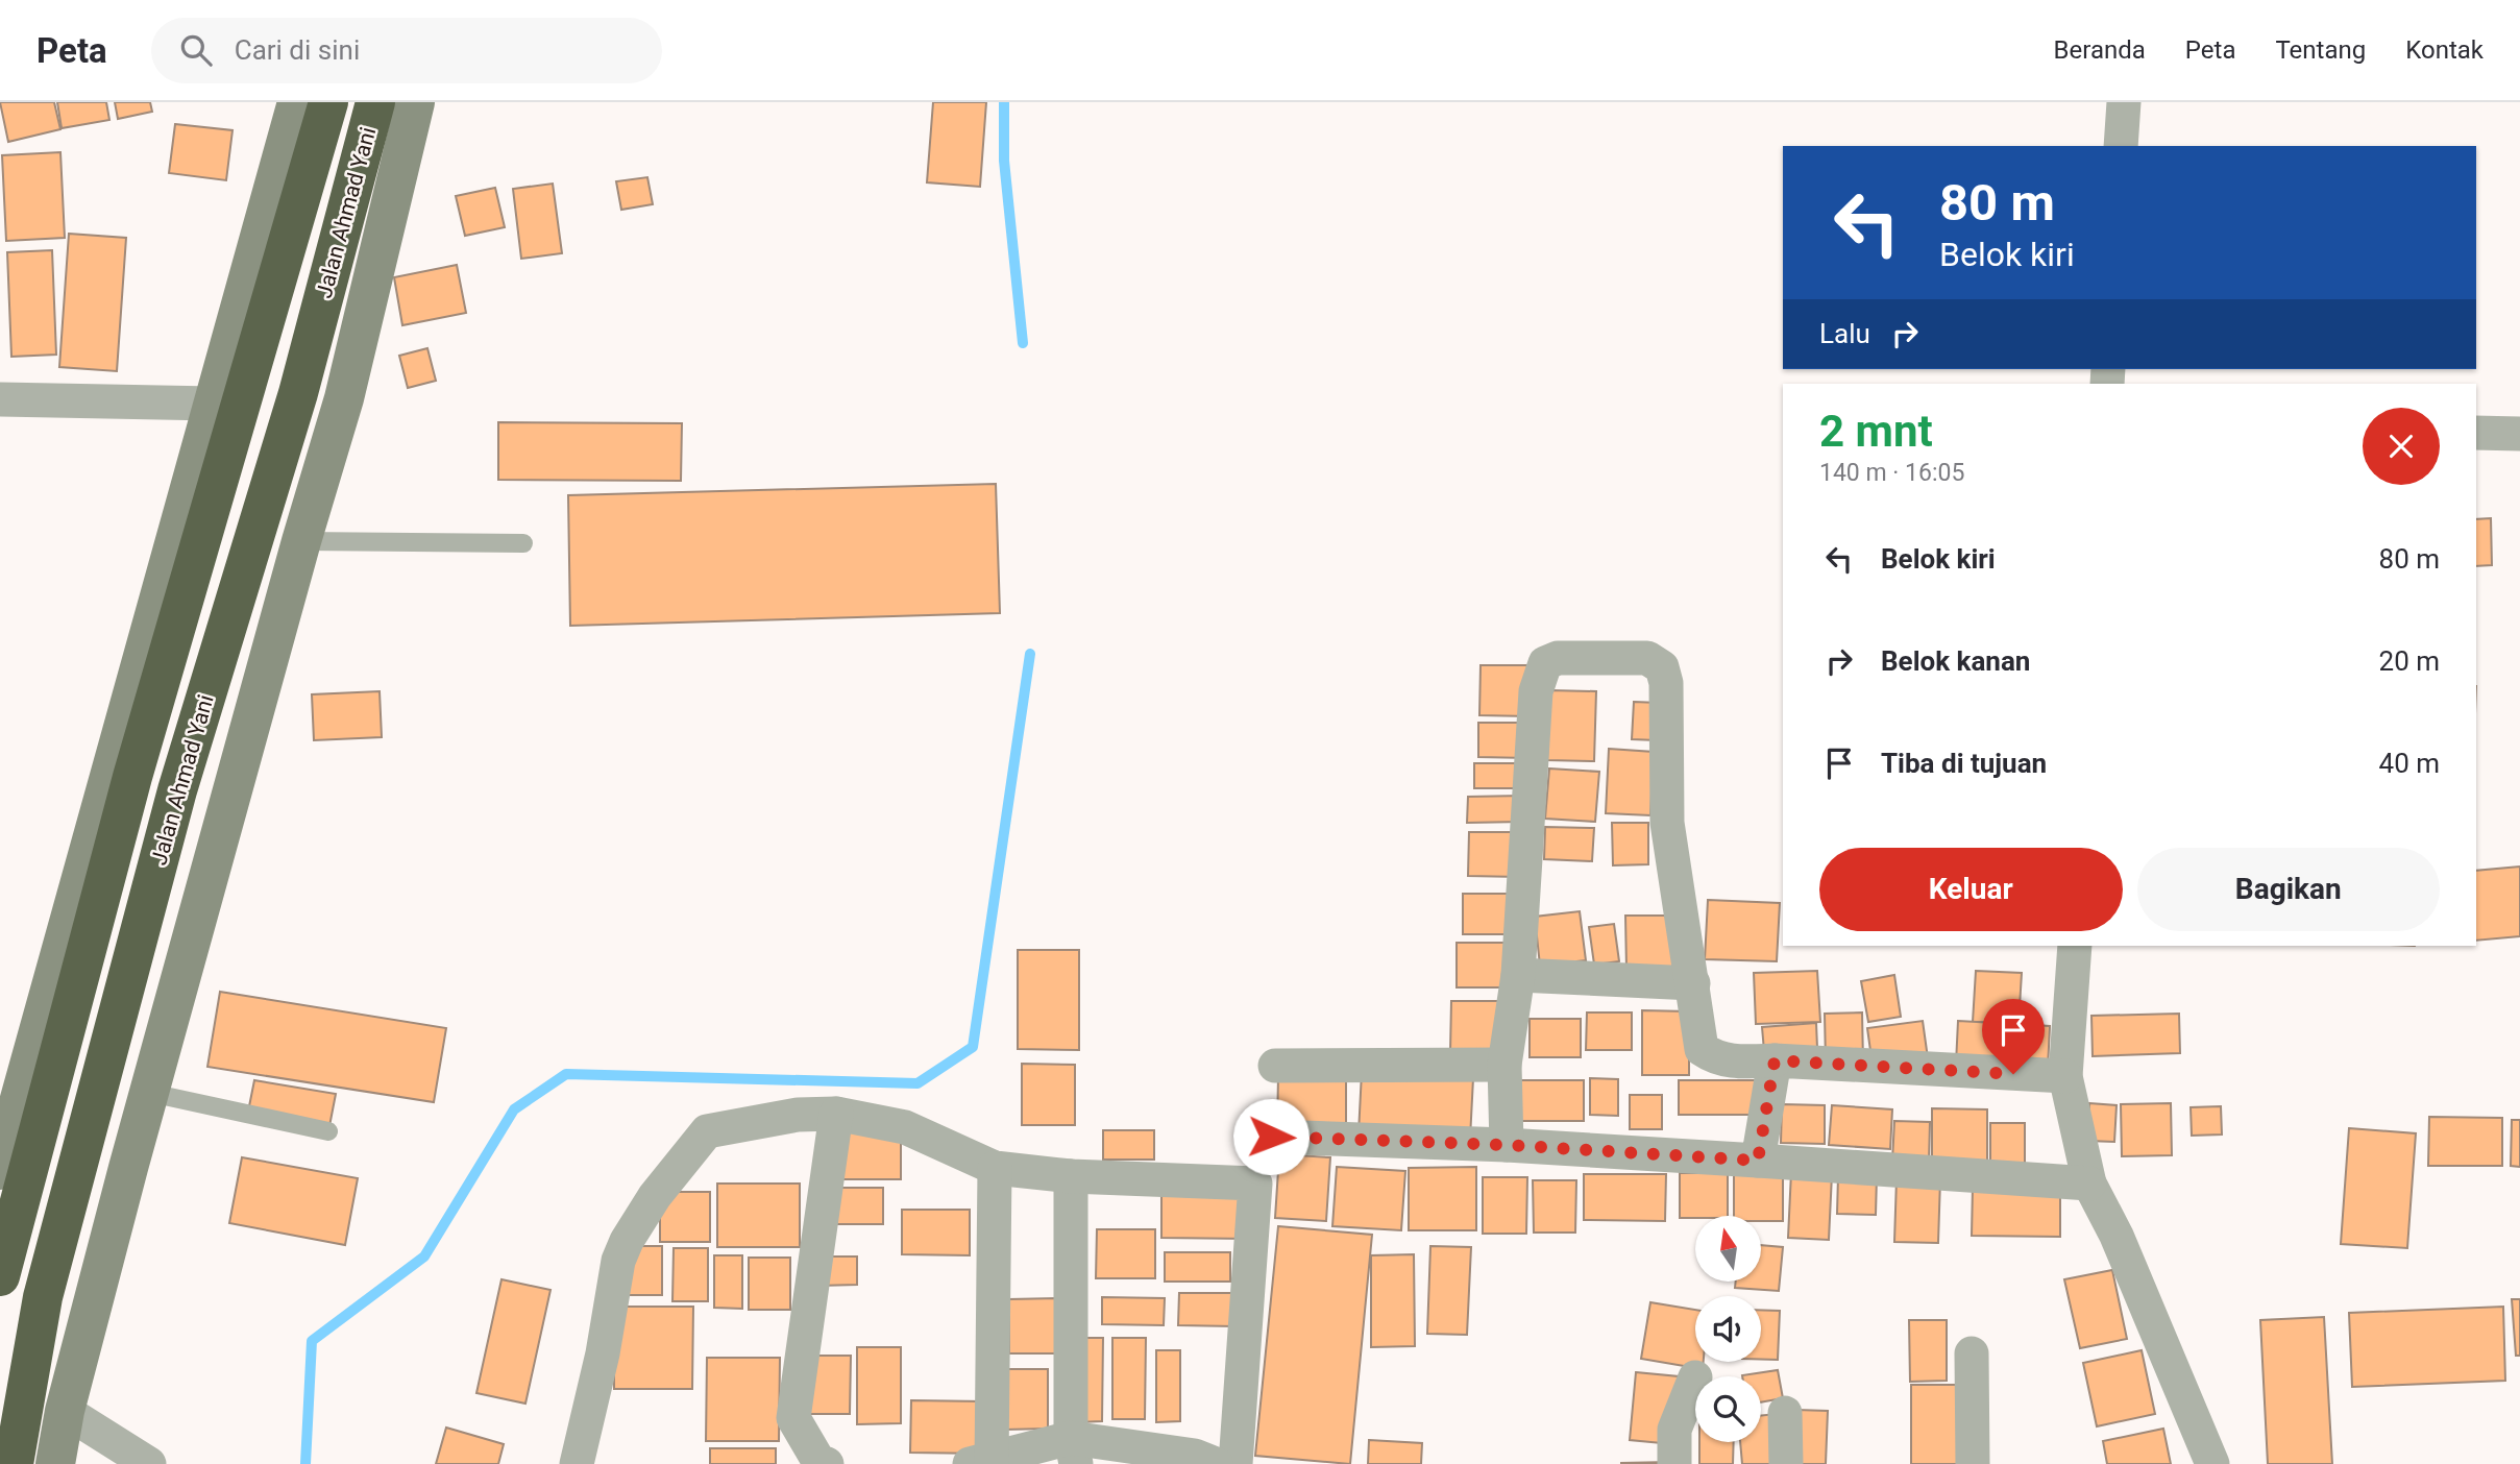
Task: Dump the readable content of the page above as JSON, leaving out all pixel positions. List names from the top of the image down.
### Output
{
  "streets": {
    "highway": ["Jalan Ahmad Yani"]
  },
  "north": "top",
  "page": {
    "header": "Peta",
    "search": "Cari di sini",
    "nav": [
      "Beranda",
      "Peta",
      "Tentang",
      "Kontak"
    ],
    "turn": ["80 m", "Belok kiri"],
    "then": "Lalu",
    "heading": ["2 mnt", "140 m · 16:05"],
    "list": [
      {
        "name": "Belok kiri",
        "value": "80 m"
      },
      {
        "name": "Belok kanan",
        "value": "20 m"
      },
      {
        "name": "Tiba di tujuan",
        "value": "40 m"
      }
    ],
    "buttons": ["Keluar", "Bagikan"]
  }
}
